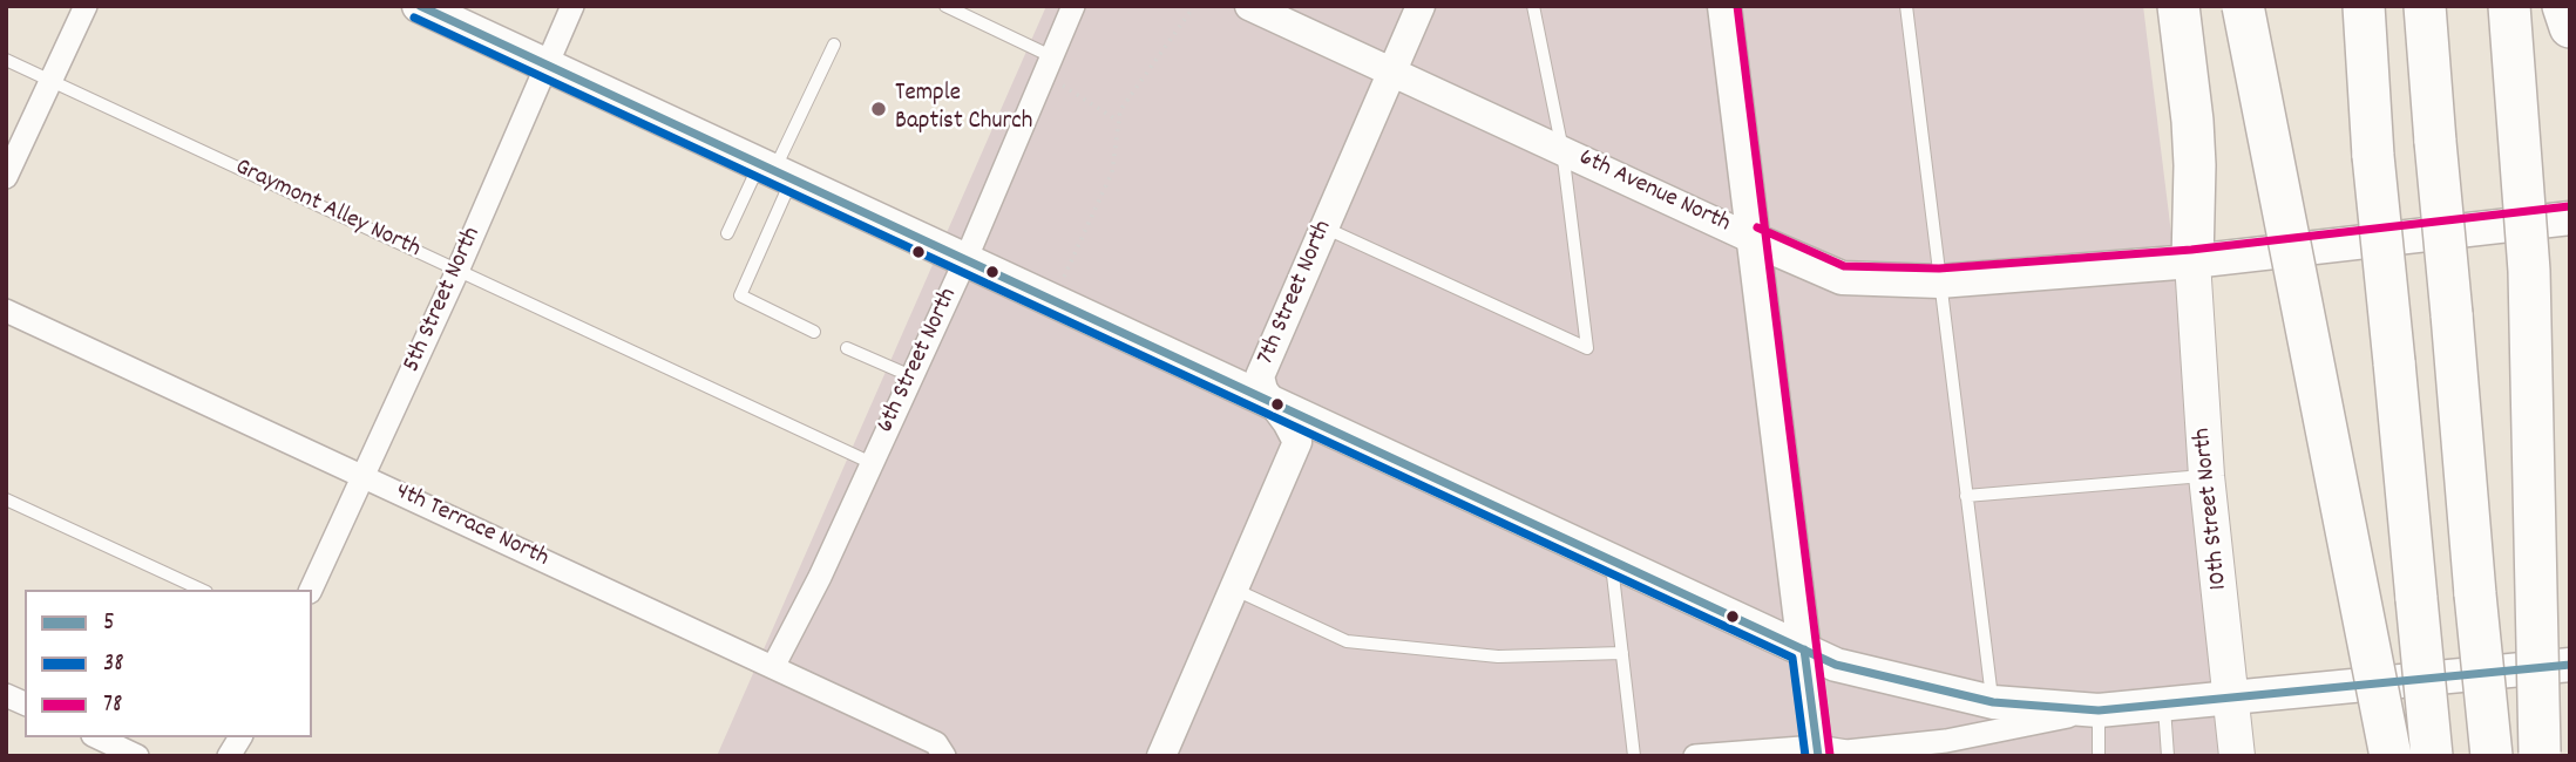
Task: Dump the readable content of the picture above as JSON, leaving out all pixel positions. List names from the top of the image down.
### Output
{
  "streets": {
    "main road": ["6th Avenue North", "10th Street North"],
    "street": [
      "7th Street North",
      "5th Street North",
      "6th Street North",
      "4th Terrace North"
    ],
    "lane": ["Graymont Alley North"]
  },
  "crossings": [
    ["6th Avenue North", "7th Street North"],
    ["6th Avenue North", "10th Street North"],
    ["Graymont Alley North", "5th Street North"],
    ["Graymont Alley North", "6th Street North"],
    ["5th Street North", "4th Terrace North"],
    ["6th Street North", "4th Terrace North"]
  ],
  "places": ["Temple Baptist Church"],
  "lines": ["transit line 5", "transit line 78", "transit line 38"],
  "legend": ["5", "38", "78"]
}
